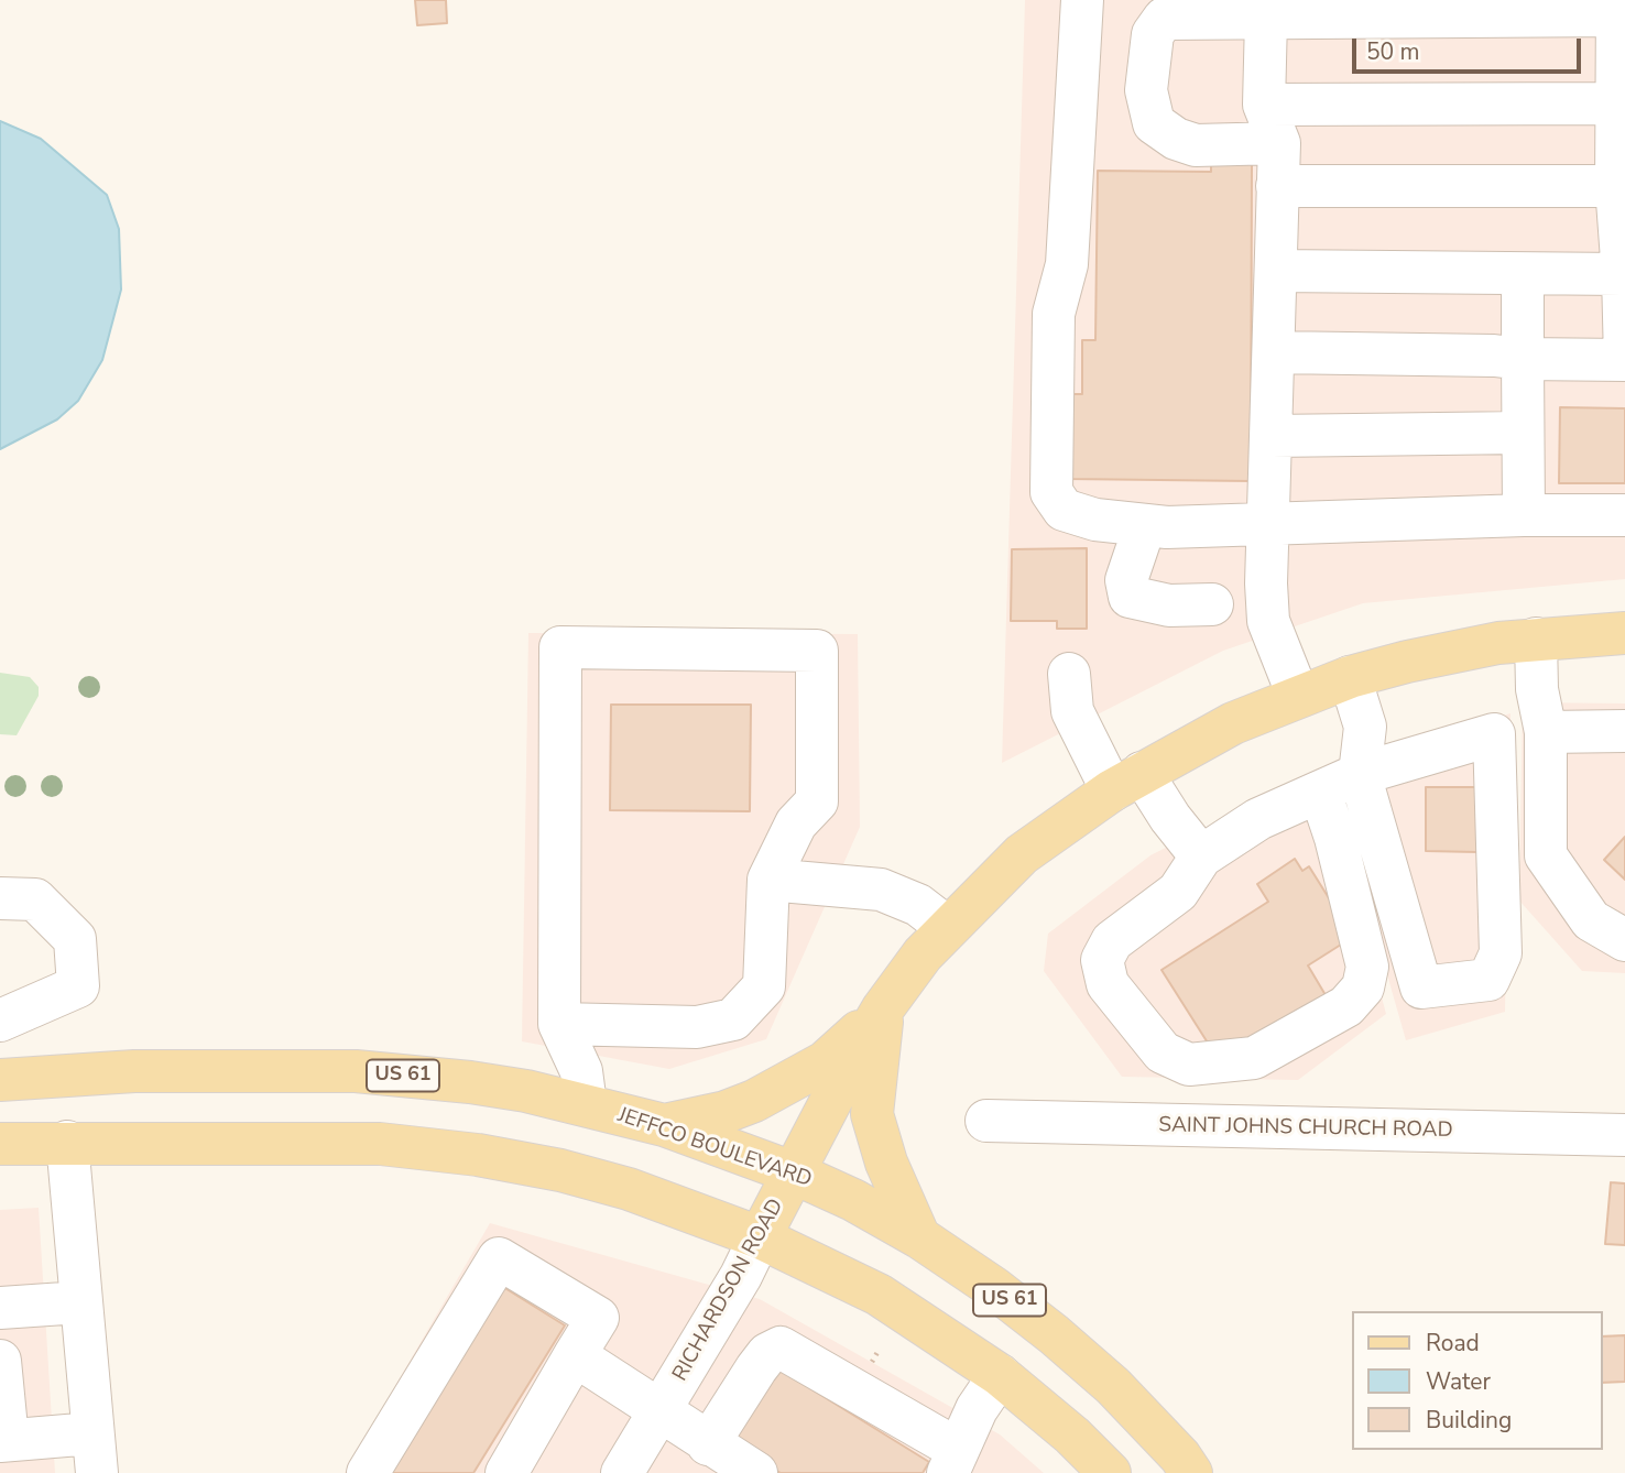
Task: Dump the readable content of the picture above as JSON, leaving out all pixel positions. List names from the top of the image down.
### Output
{
  "streets": {
    "main road": ["US 61", "JEFFCO BOULEVARD", "RICHARDSON ROAD"],
    "street": ["SAINT JOHNS CHURCH ROAD"]
  },
  "crossings": [
    ["JEFFCO BOULEVARD", "RICHARDSON ROAD"]
  ],
  "legend": ["Road", "Water", "Building"],
  "scale_bar": "50 m"
}
